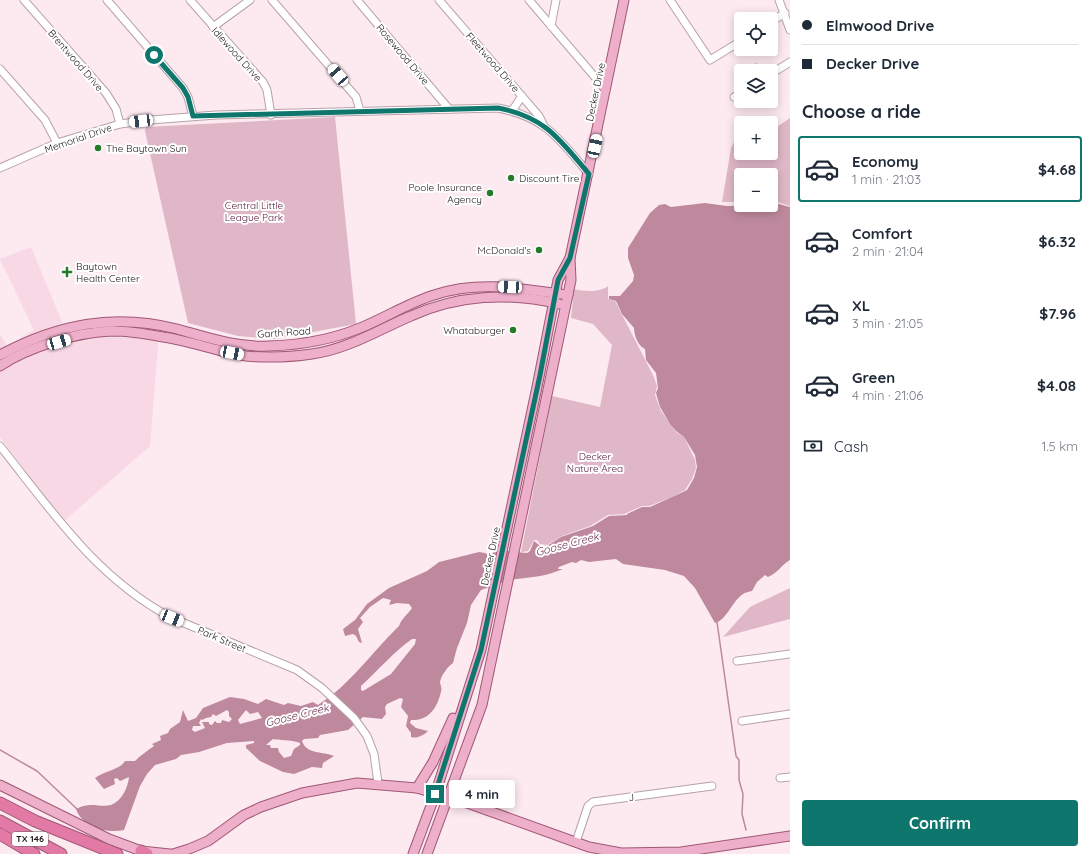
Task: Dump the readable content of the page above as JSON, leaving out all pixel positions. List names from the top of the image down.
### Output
{
  "streets": {
    "highway": ["TX 146"],
    "main road": ["Decker Drive", "Garth Road"],
    "street": [
      "Idlewood Drive",
      "Rosewood Drive",
      "Brentwood Drive",
      "Fleetwood Drive",
      "Memorial Drive",
      "Park Street",
      "J"
    ]
  },
  "crossings": [
    ["Idlewood Drive", "Memorial Drive"],
    ["Rosewood Drive", "Memorial Drive"],
    ["Brentwood Drive", "Memorial Drive"],
    ["Fleetwood Drive", "Memorial Drive"],
    ["Decker Drive", "Memorial Drive"],
    ["Decker Drive", "Garth Road"]
  ],
  "water": ["Goose Creek"],
  "parks": ["Central Little League Park", "Decker Nature Area"],
  "places": {
    "other": [
      "The Baytown Sun",
      "Discount Tire",
      "Poole Insurance Agency",
      "McDonald's",
      "Whataburger"
    ],
    "health": ["Baytown Health Center"]
  },
  "page": {
    "banner": ["Elmwood Drive", "Decker Drive"],
    "map_buttons": ["+", "−"],
    "heading": "Choose a ride",
    "list": [
      {
        "name": "Economy",
        "note": "1 min · 21:03",
        "value": "$4.68"
      },
      {
        "name": "Comfort",
        "note": "2 min · 21:04",
        "value": "$6.32"
      },
      {
        "name": "XL",
        "note": "3 min · 21:05",
        "value": "$7.96"
      },
      {
        "name": "Green",
        "note": "4 min · 21:06",
        "value": "$4.08"
      }
    ],
    "pay": ["Cash", "1.5 km"],
    "bubble": "4 min",
    "buttons": "Confirm"
  }
}
